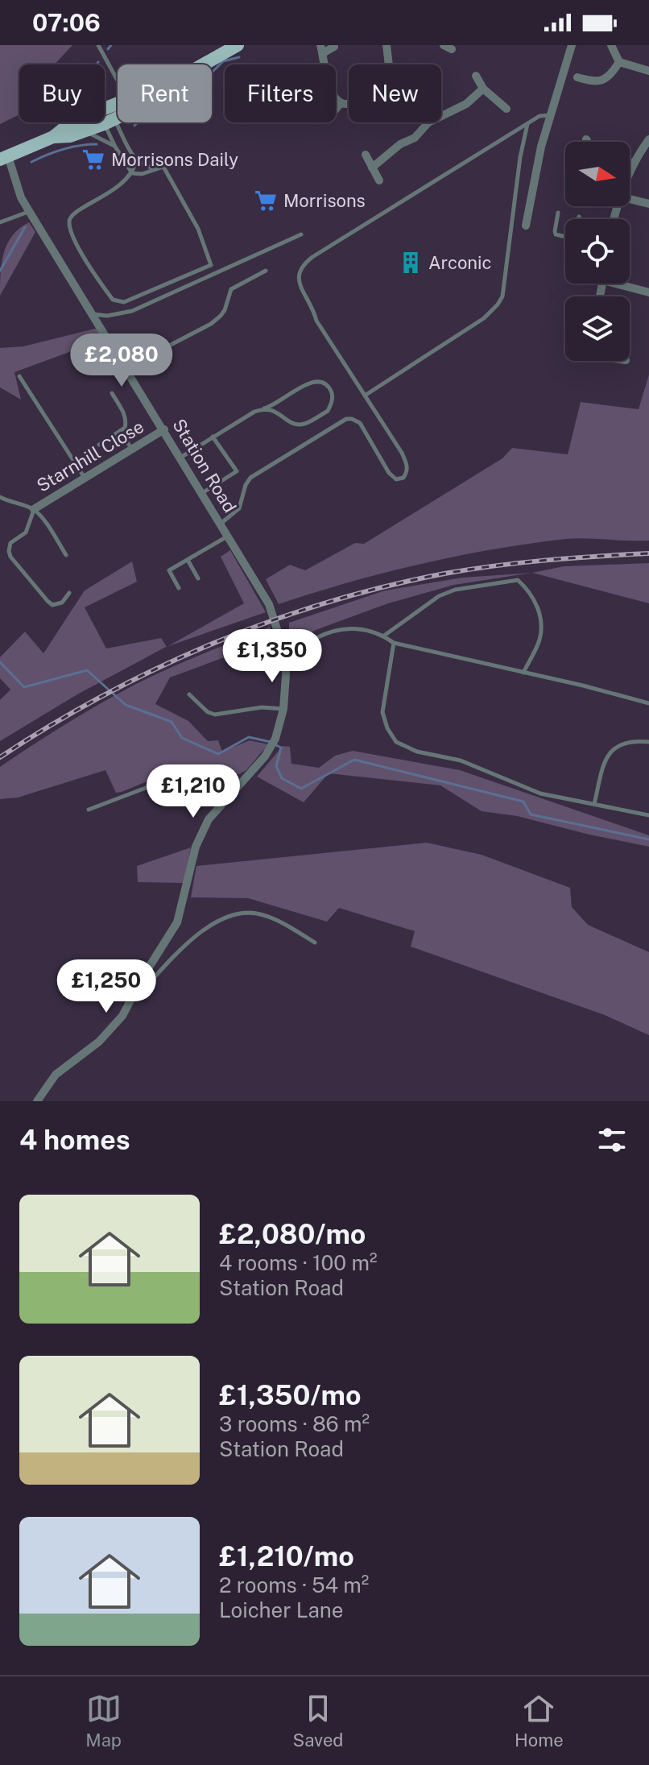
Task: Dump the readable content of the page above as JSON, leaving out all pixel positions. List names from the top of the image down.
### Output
{
  "streets": {
    "street": ["Starnhill Close", "Station Road"]
  },
  "crossings": [
    ["Starnhill Close", "Station Road"]
  ],
  "places": {
    "supermarket": ["Morrisons Daily", "Morrisons"],
    "building": ["Arconic"]
  },
  "north": "right",
  "page": {
    "status": "07:06",
    "chip": [
      "Buy",
      "Rent",
      "Filters",
      "New"
    ],
    "price": [
      "£2,080",
      "£1,350",
      "£1,210",
      "£1,250"
    ],
    "heading": "4 homes",
    "list": [
      {
        "name": "£2,080/mo",
        "note": "4 rooms · 100 m² · Station Road"
      },
      {
        "name": "£1,350/mo",
        "note": "3 rooms · 86 m² · Station Road"
      },
      {
        "name": "£1,210/mo",
        "note": "2 rooms · 54 m² · Loicher Lane"
      }
    ],
    "tabs": ["Map", "Saved", "Home"]
  }
}
